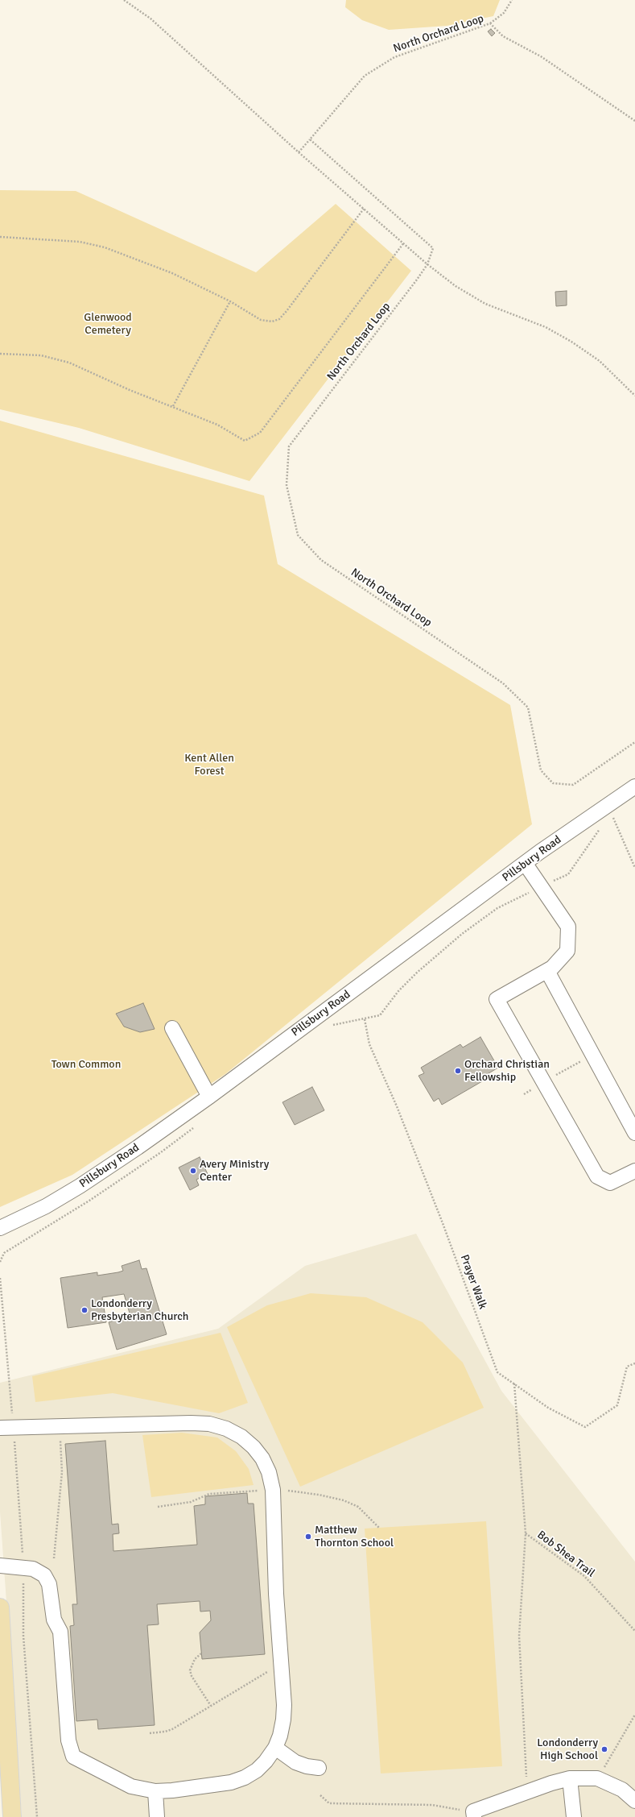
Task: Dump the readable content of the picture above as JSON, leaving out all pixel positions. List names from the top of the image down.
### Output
{
  "streets": {
    "street": ["Pillsbury Road"],
    "path": ["North Orchard Loop", "Prayer Walk", "Bob Shea Trail"]
  },
  "parks": ["Glenwood Cemetery", "Kent Allen Forest", "Town Common"],
  "places": [
    "Orchard Christian Fellowship",
    "Avery Ministry Center",
    "Londonderry Presbyterian Church",
    "Matthew Thornton School",
    "Londonderry High School"
  ]
}
